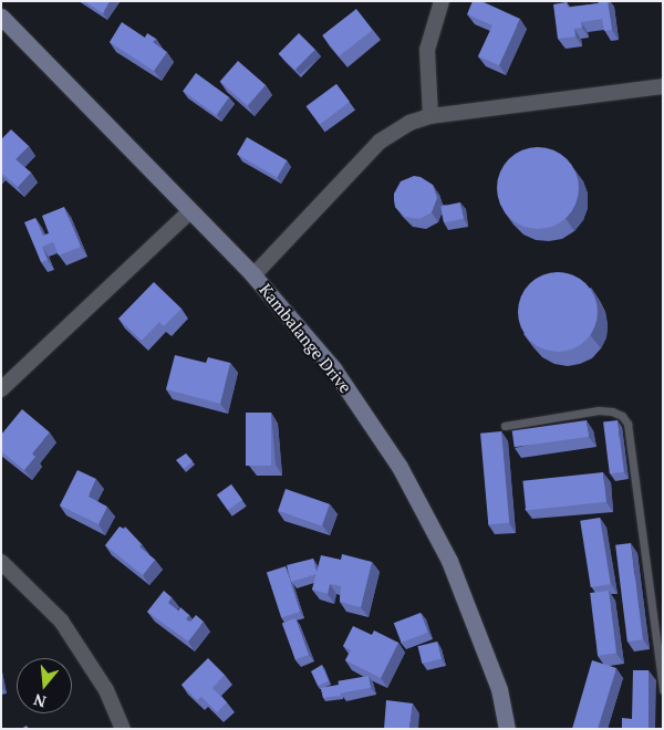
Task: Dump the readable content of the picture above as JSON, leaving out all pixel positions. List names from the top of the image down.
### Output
{
  "streets": {
    "street": ["Kambalange Drive"]
  },
  "north": "bottom"
}
